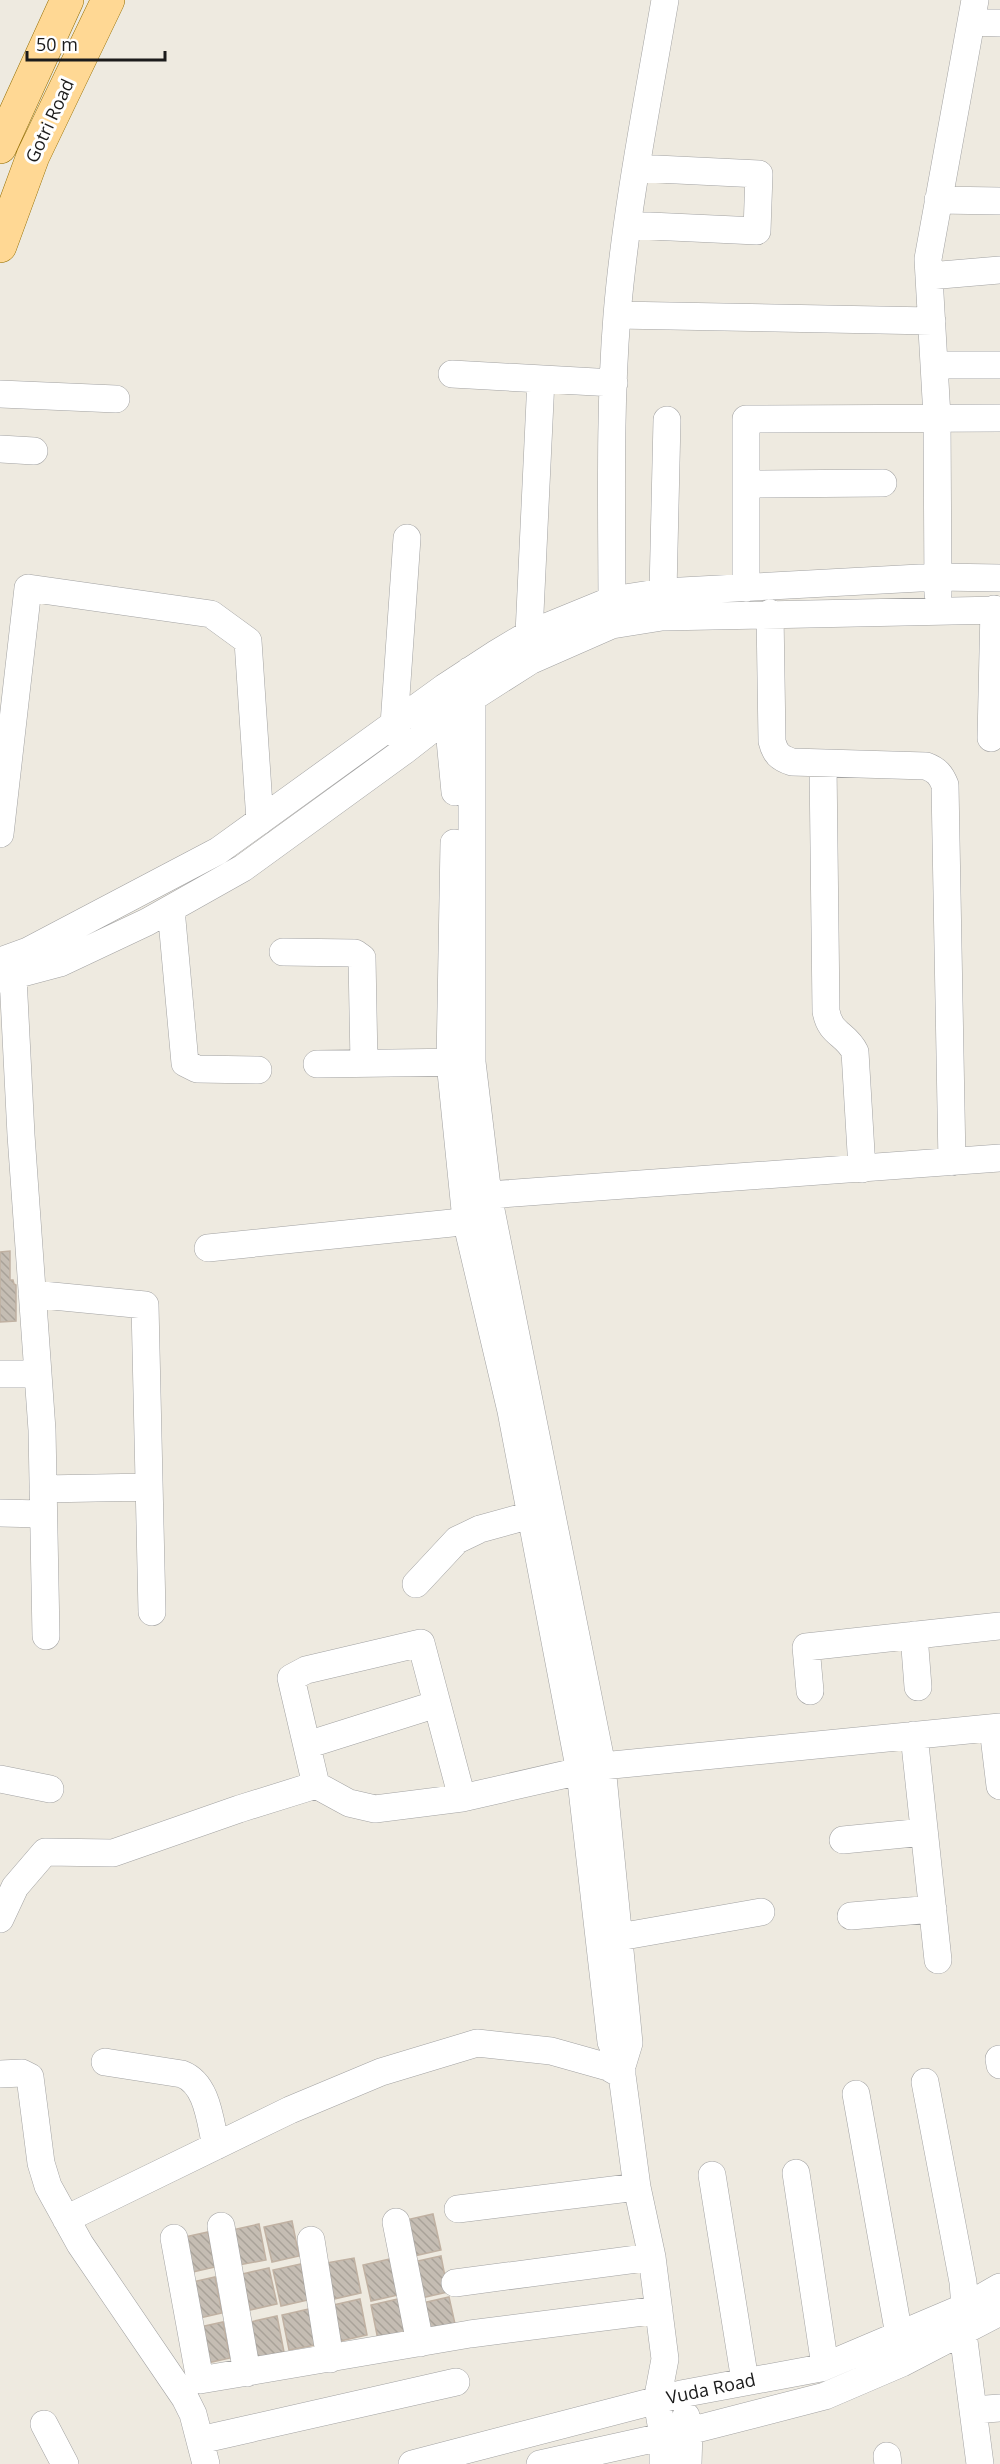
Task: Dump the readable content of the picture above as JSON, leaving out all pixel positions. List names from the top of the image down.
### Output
{
  "streets": {
    "main road": ["Gotri Road"],
    "street": ["Vuda Road"]
  },
  "scale_bar": "50 m"
}
